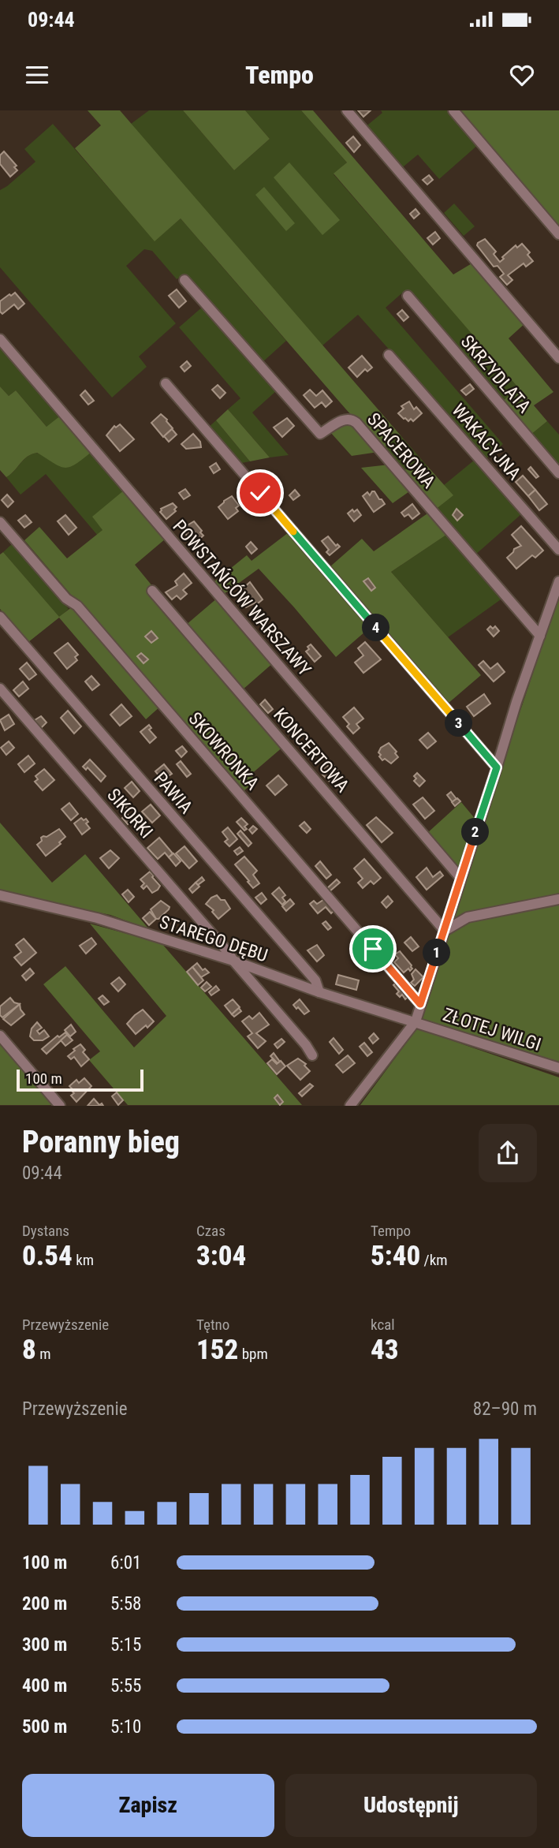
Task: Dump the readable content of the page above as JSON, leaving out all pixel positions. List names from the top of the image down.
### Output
{
  "streets": {
    "street": [
      "SKRZYDLATA",
      "WAKACYJNA",
      "SPACEROWA",
      "POWSTAŃCÓW WARSZAWY",
      "KONCERTOWA",
      "SKOWRONKA",
      "PAWIA",
      "SIKORKI",
      "STAREGO DĘBU",
      "ZŁOTEJ WILGI"
    ]
  },
  "crossings": [
    ["PAWIA", "STAREGO DĘBU"],
    ["SIKORKI", "STAREGO DĘBU"],
    ["STAREGO DĘBU", "ZŁOTEJ WILGI"]
  ],
  "scale_bar": "100 m",
  "page": {
    "status": "09:44",
    "header": "Tempo",
    "pins": [
      "4",
      "3",
      "2",
      "1"
    ],
    "scale": "100 m",
    "heading": ["Poranny bieg", "09:44"],
    "stats": [
      ["Dystans", "0.54 km"],
      ["Czas", "3:04"],
      ["Tempo", "5:40 /km"],
      ["Przewyższenie", "8 m"],
      ["Tętno", "152 bpm"],
      ["kcal", "43"]
    ],
    "chart": ["Przewyższenie", "82–90 m"],
    "list": [
      {
        "name": "100 m",
        "note": "6:01"
      },
      {
        "name": "200 m",
        "note": "5:58"
      },
      {
        "name": "300 m",
        "note": "5:15"
      },
      {
        "name": "400 m",
        "note": "5:55"
      },
      {
        "name": "500 m",
        "note": "5:10"
      }
    ],
    "buttons": ["Zapisz", "Udostępnij"]
  }
}
